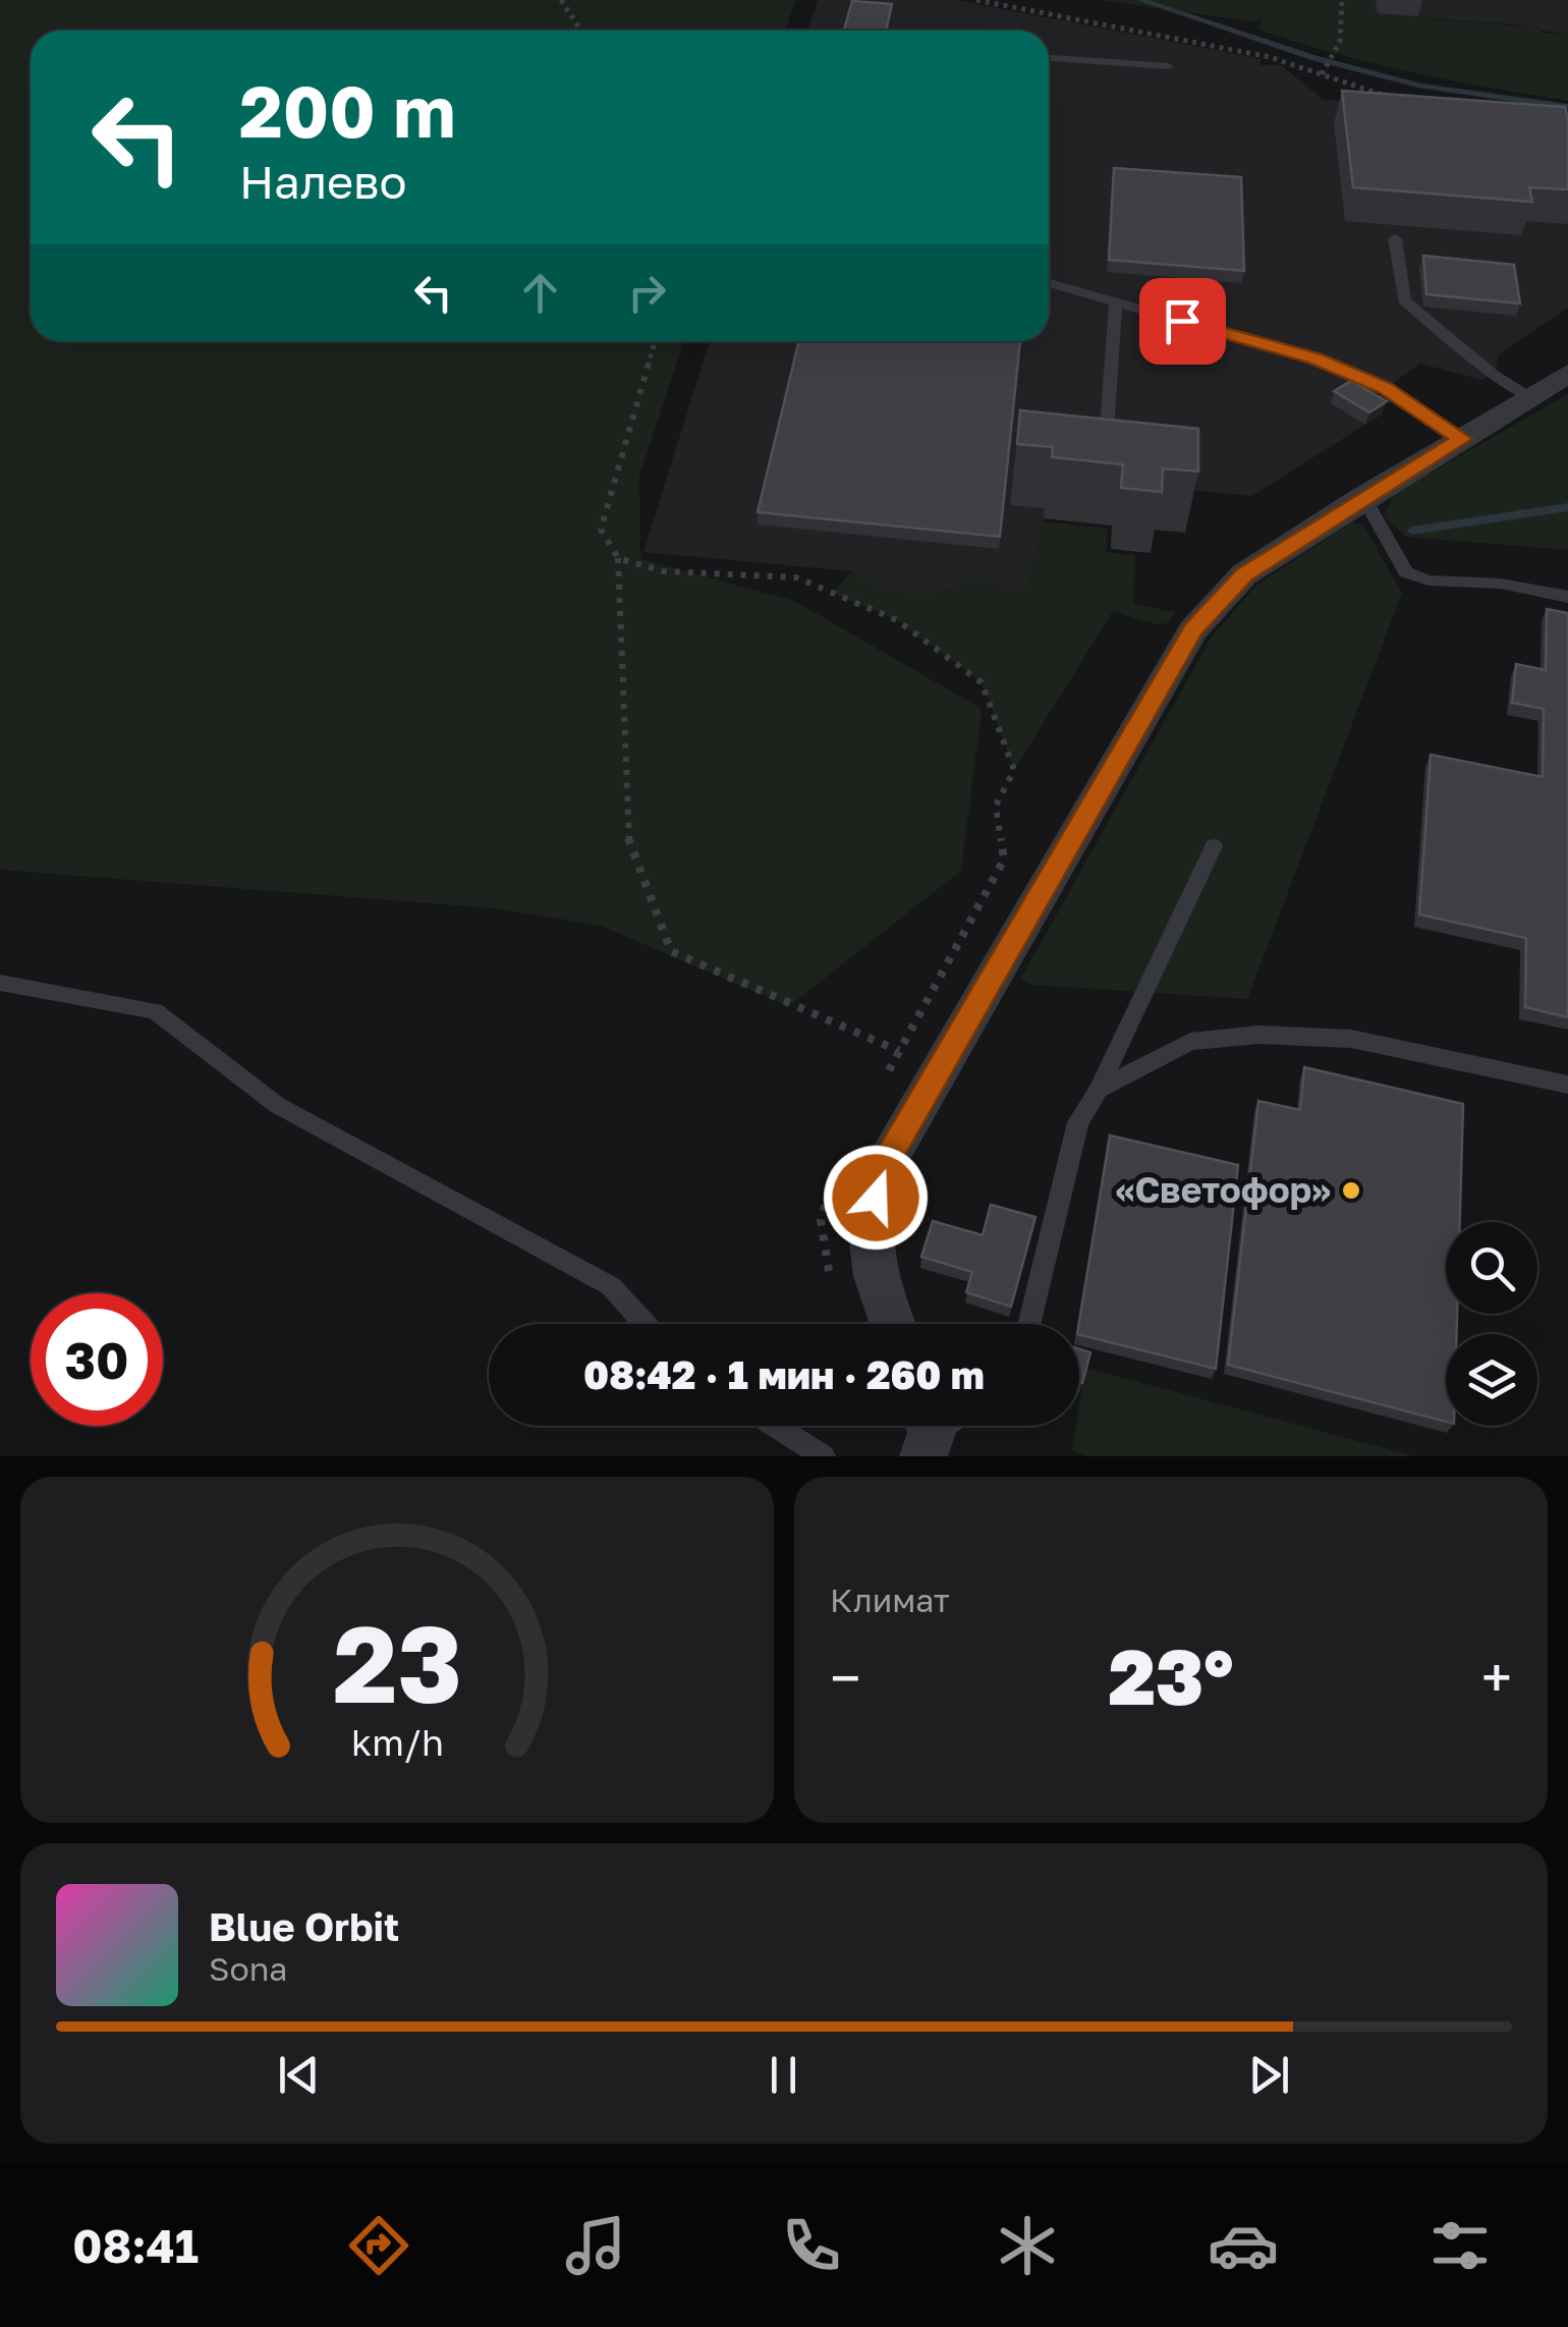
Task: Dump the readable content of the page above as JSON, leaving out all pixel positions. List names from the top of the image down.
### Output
{
  "places": ["«Светофор»"],
  "page": {
    "turn": ["200 m", "Налево"],
    "limit": "30",
    "trip": "08:42 · 1 мин · 260 m",
    "tile": "Климат",
    "heat": ["−", "23°", "+"],
    "song": ["Blue Orbit", "Sona"],
    "tabs": "08:41",
    "gauge": ["23", "km/h"]
  }
}
